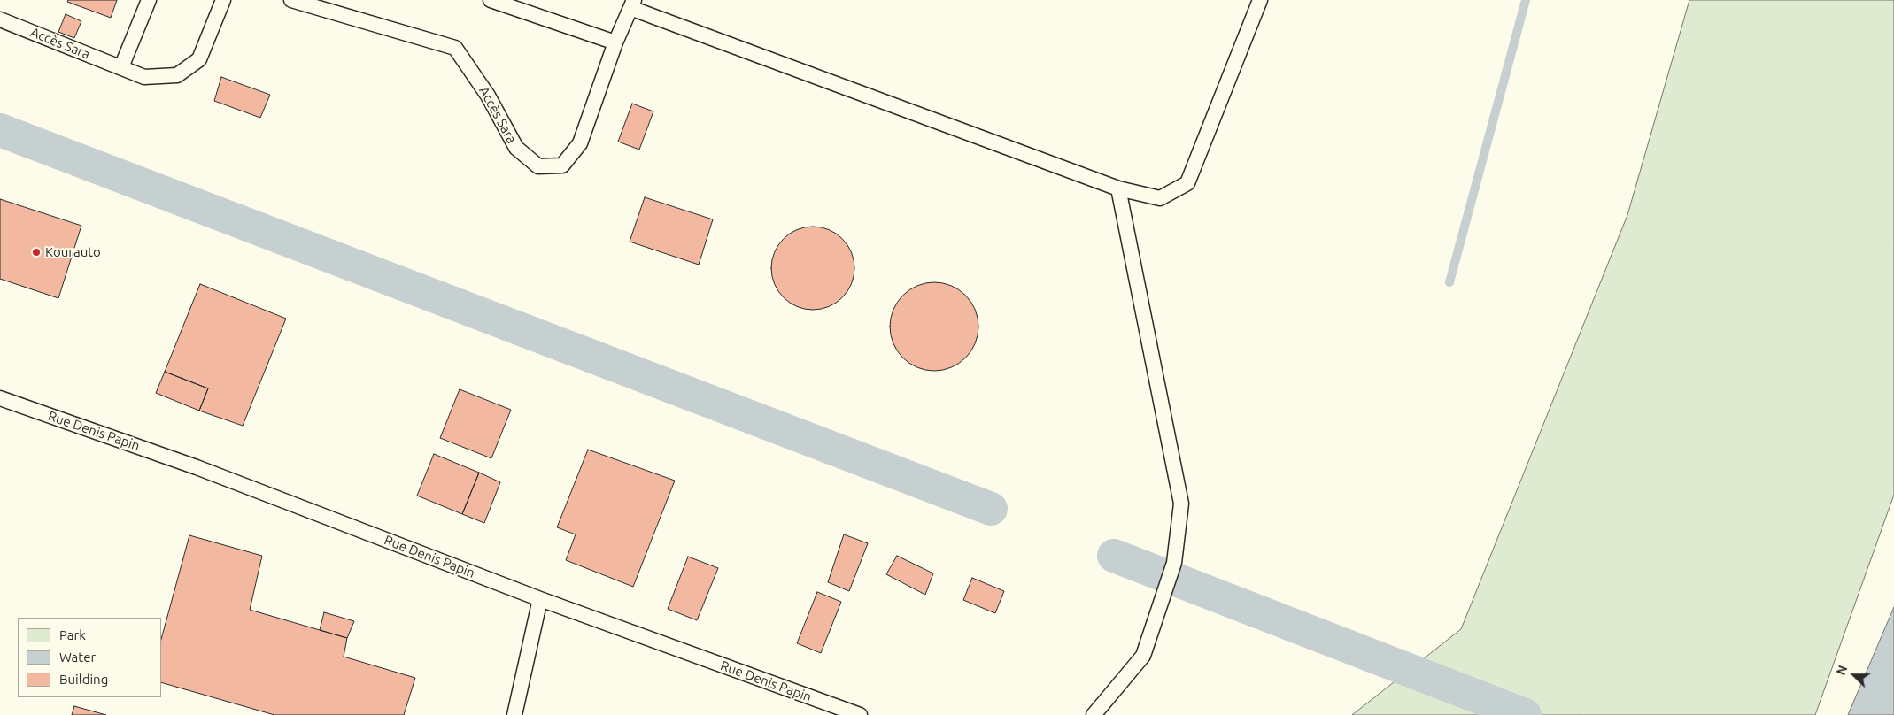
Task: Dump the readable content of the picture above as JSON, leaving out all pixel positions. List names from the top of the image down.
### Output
{
  "streets": {
    "lane": ["Accès Sara", "Rue Denis Papin"]
  },
  "places": ["Kourauto"],
  "legend": ["Park", "Water", "Building"],
  "north": "left"
}
